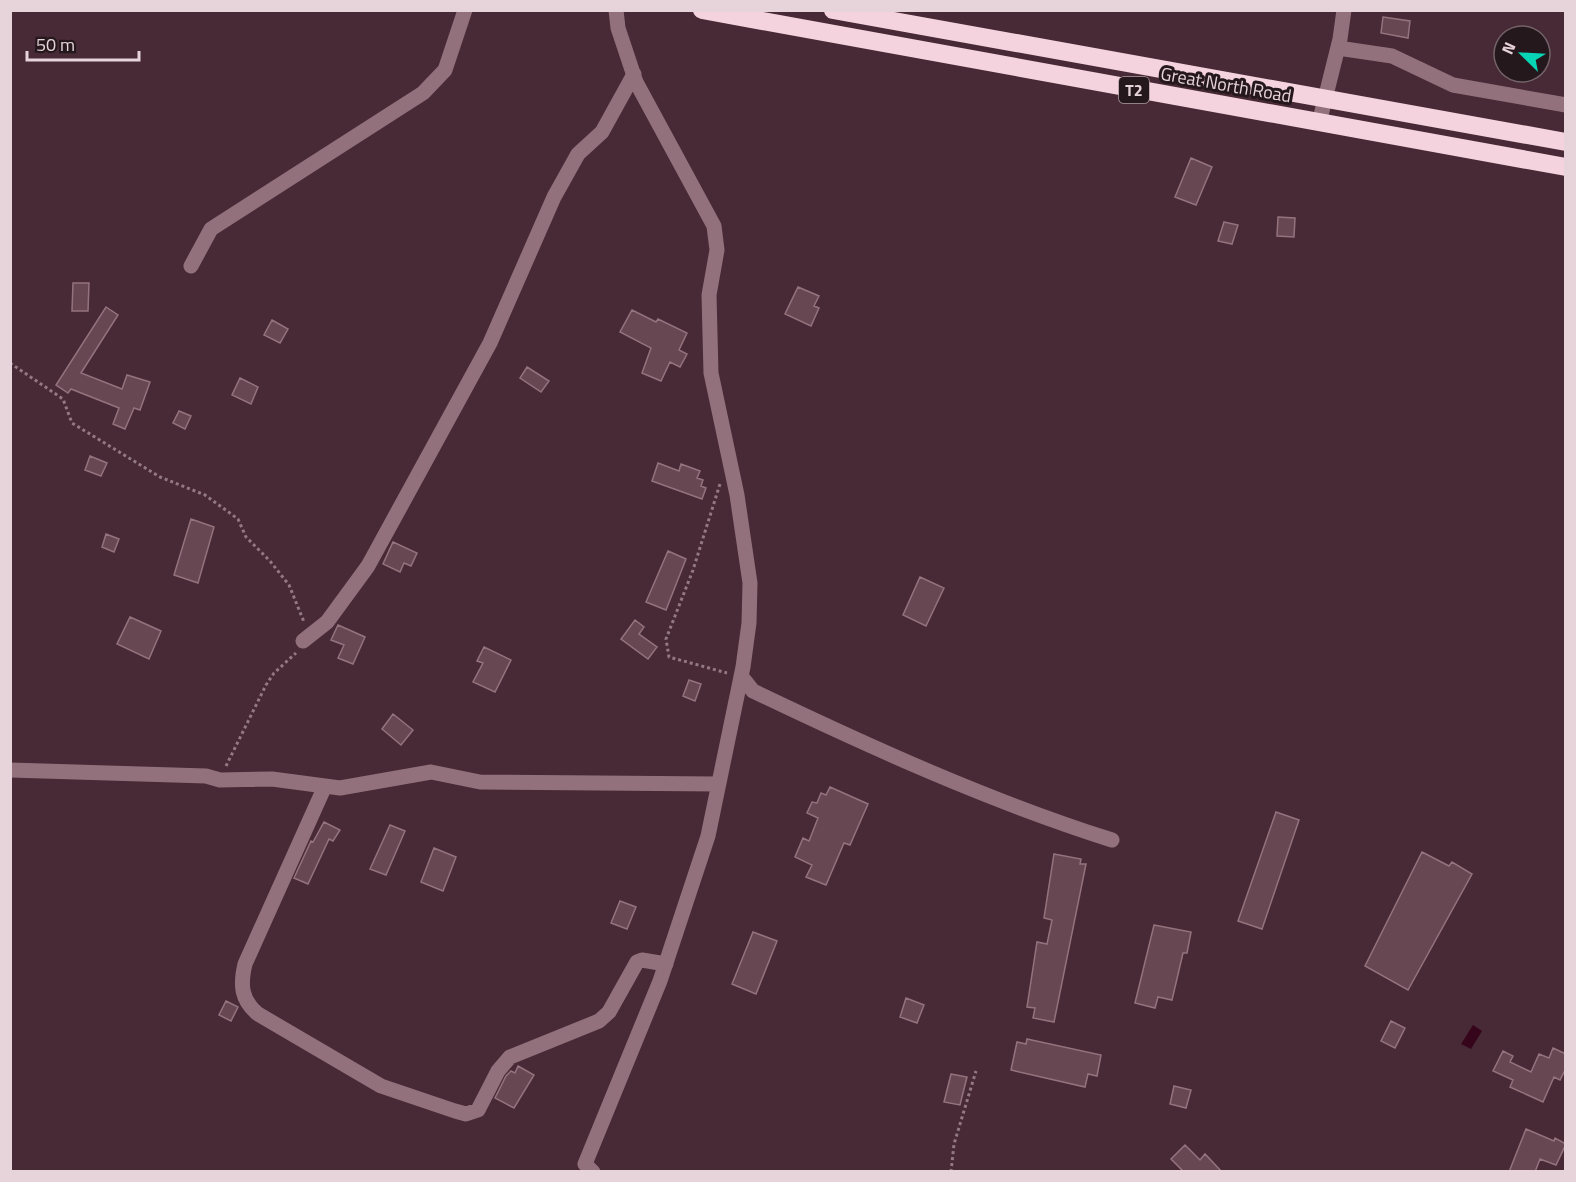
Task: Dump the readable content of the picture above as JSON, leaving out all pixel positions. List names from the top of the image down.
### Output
{
  "streets": {
    "highway": ["Great North Road", "T2"]
  },
  "scale_bar": "50 m",
  "north": "top left"
}
